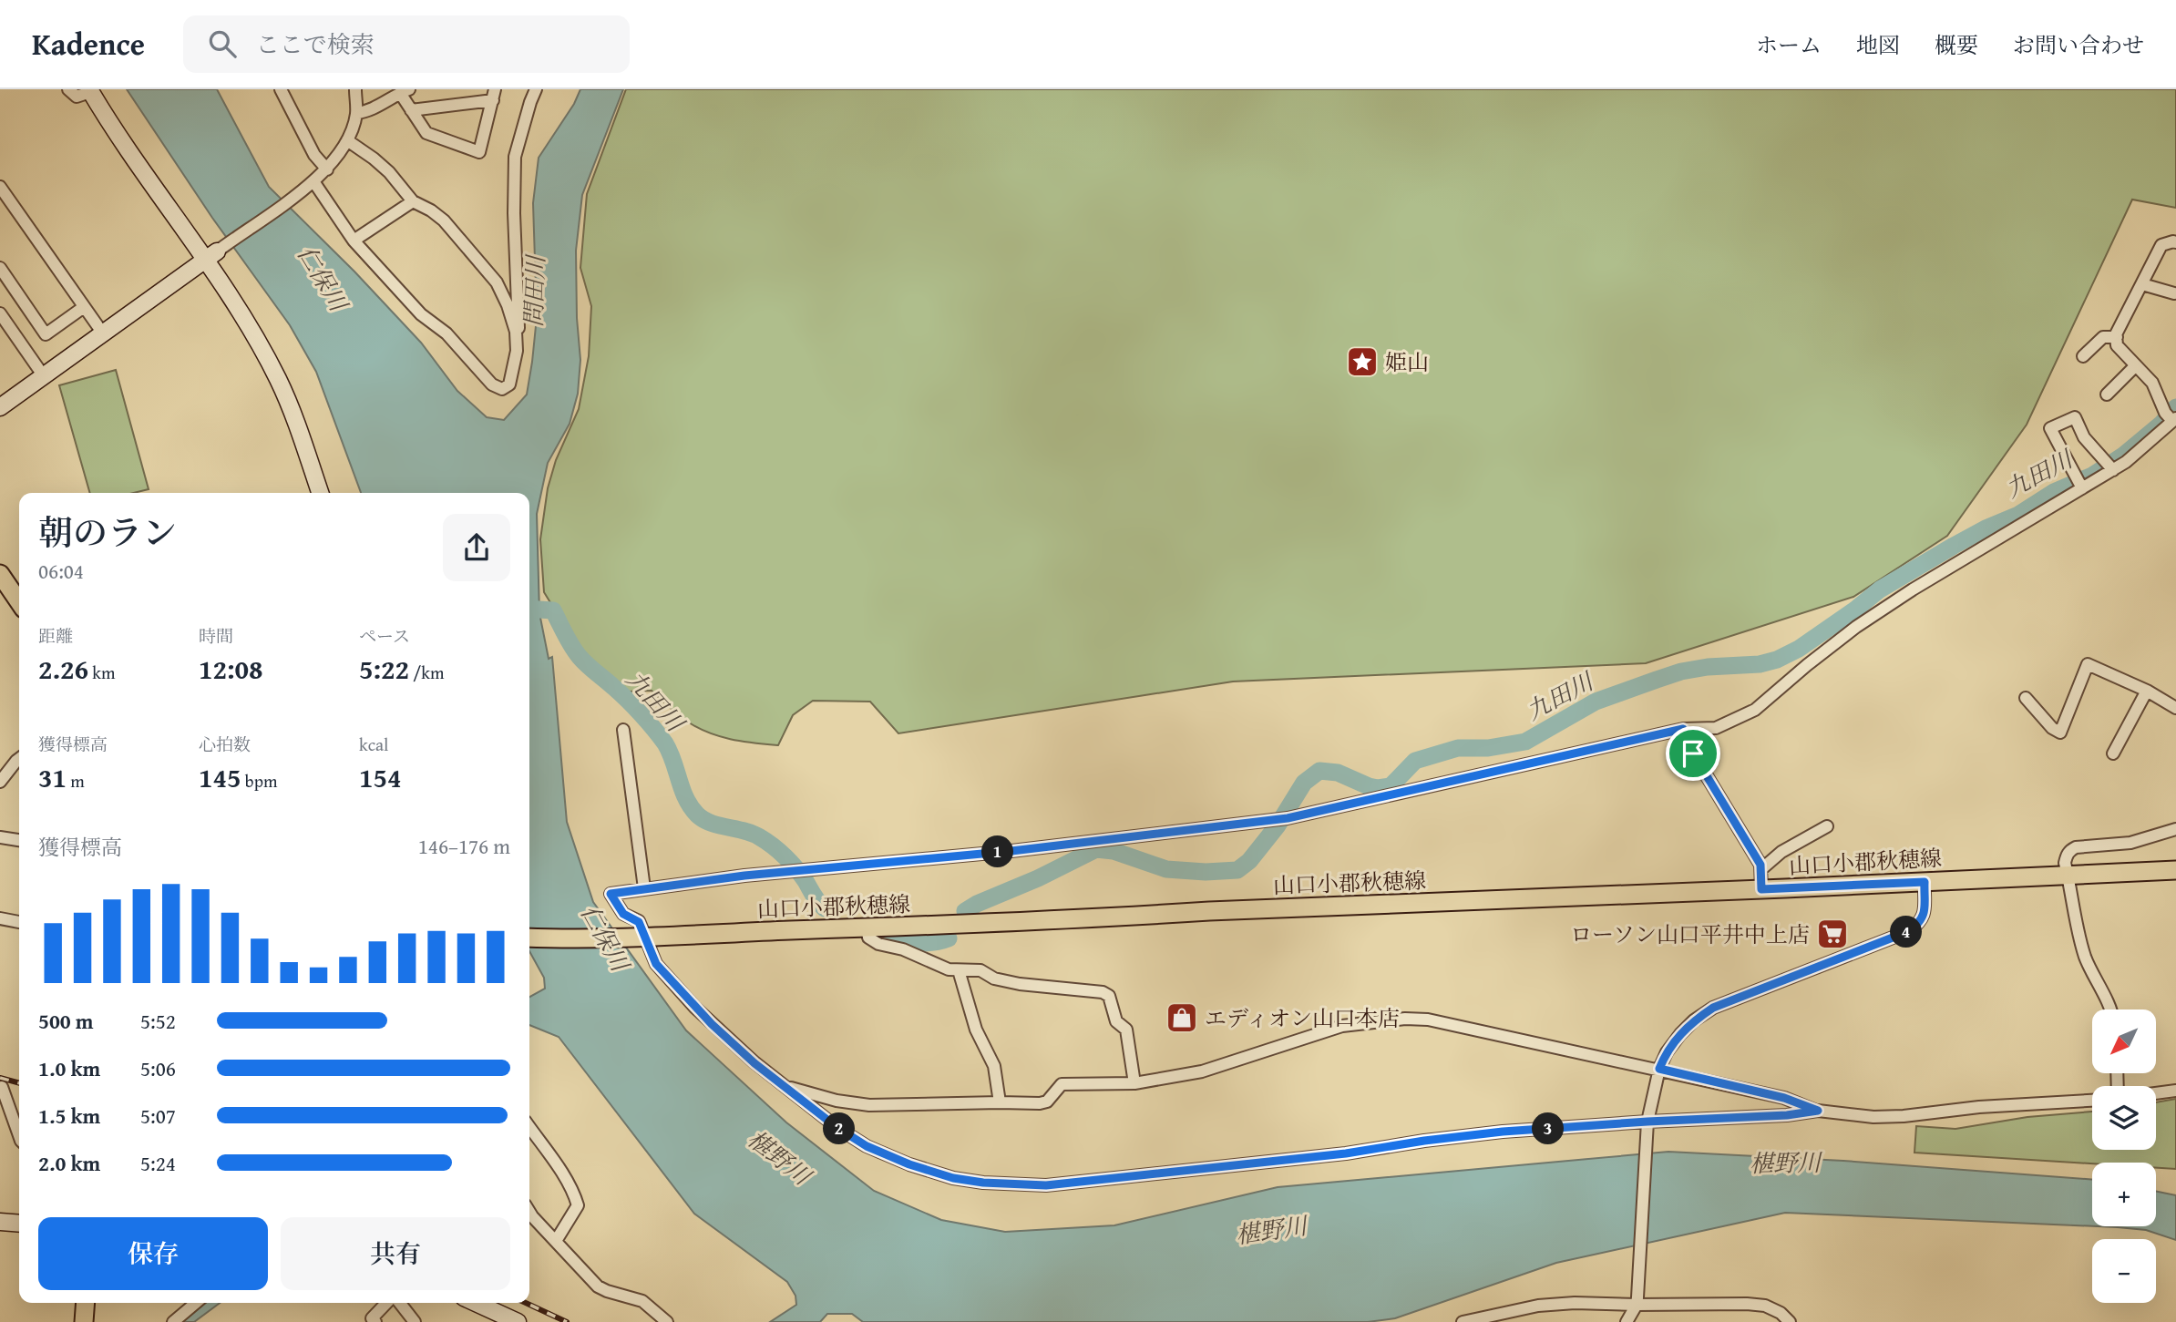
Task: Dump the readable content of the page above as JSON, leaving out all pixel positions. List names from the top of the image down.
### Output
{
  "streets": {
    "main road": ["山口小郡秋穂線"]
  },
  "water": [
    "仁保川",
    "問田川",
    "九田川",
    "椹野川"
  ],
  "places": {
    "place": ["姫山"],
    "supermarket": ["ローソン山口平井中上店"],
    "shop": ["エディオン山口本店"]
  },
  "north": "bottom left",
  "page": {
    "header": "Kadence",
    "search": "ここで検索",
    "nav": [
      "ホーム",
      "地図",
      "概要",
      "お問い合わせ"
    ],
    "heading": ["朝のラン", "06:04"],
    "stats": [
      ["距離", "2.26 km"],
      ["時間", "12:08"],
      ["ペース", "5:22 /km"],
      ["獲得標高", "31 m"],
      ["心拍数", "145 bpm"],
      ["kcal", "154"]
    ],
    "chart": ["獲得標高", "146–176 m"],
    "pins": [
      "1",
      "4",
      "2",
      "3"
    ],
    "list": [
      {
        "name": "500 m",
        "note": "5:52"
      },
      {
        "name": "1.0 km",
        "note": "5:06"
      },
      {
        "name": "1.5 km",
        "note": "5:07"
      },
      {
        "name": "2.0 km",
        "note": "5:24"
      }
    ],
    "map_buttons": ["+", "−"],
    "buttons": ["保存", "共有"]
  }
}
